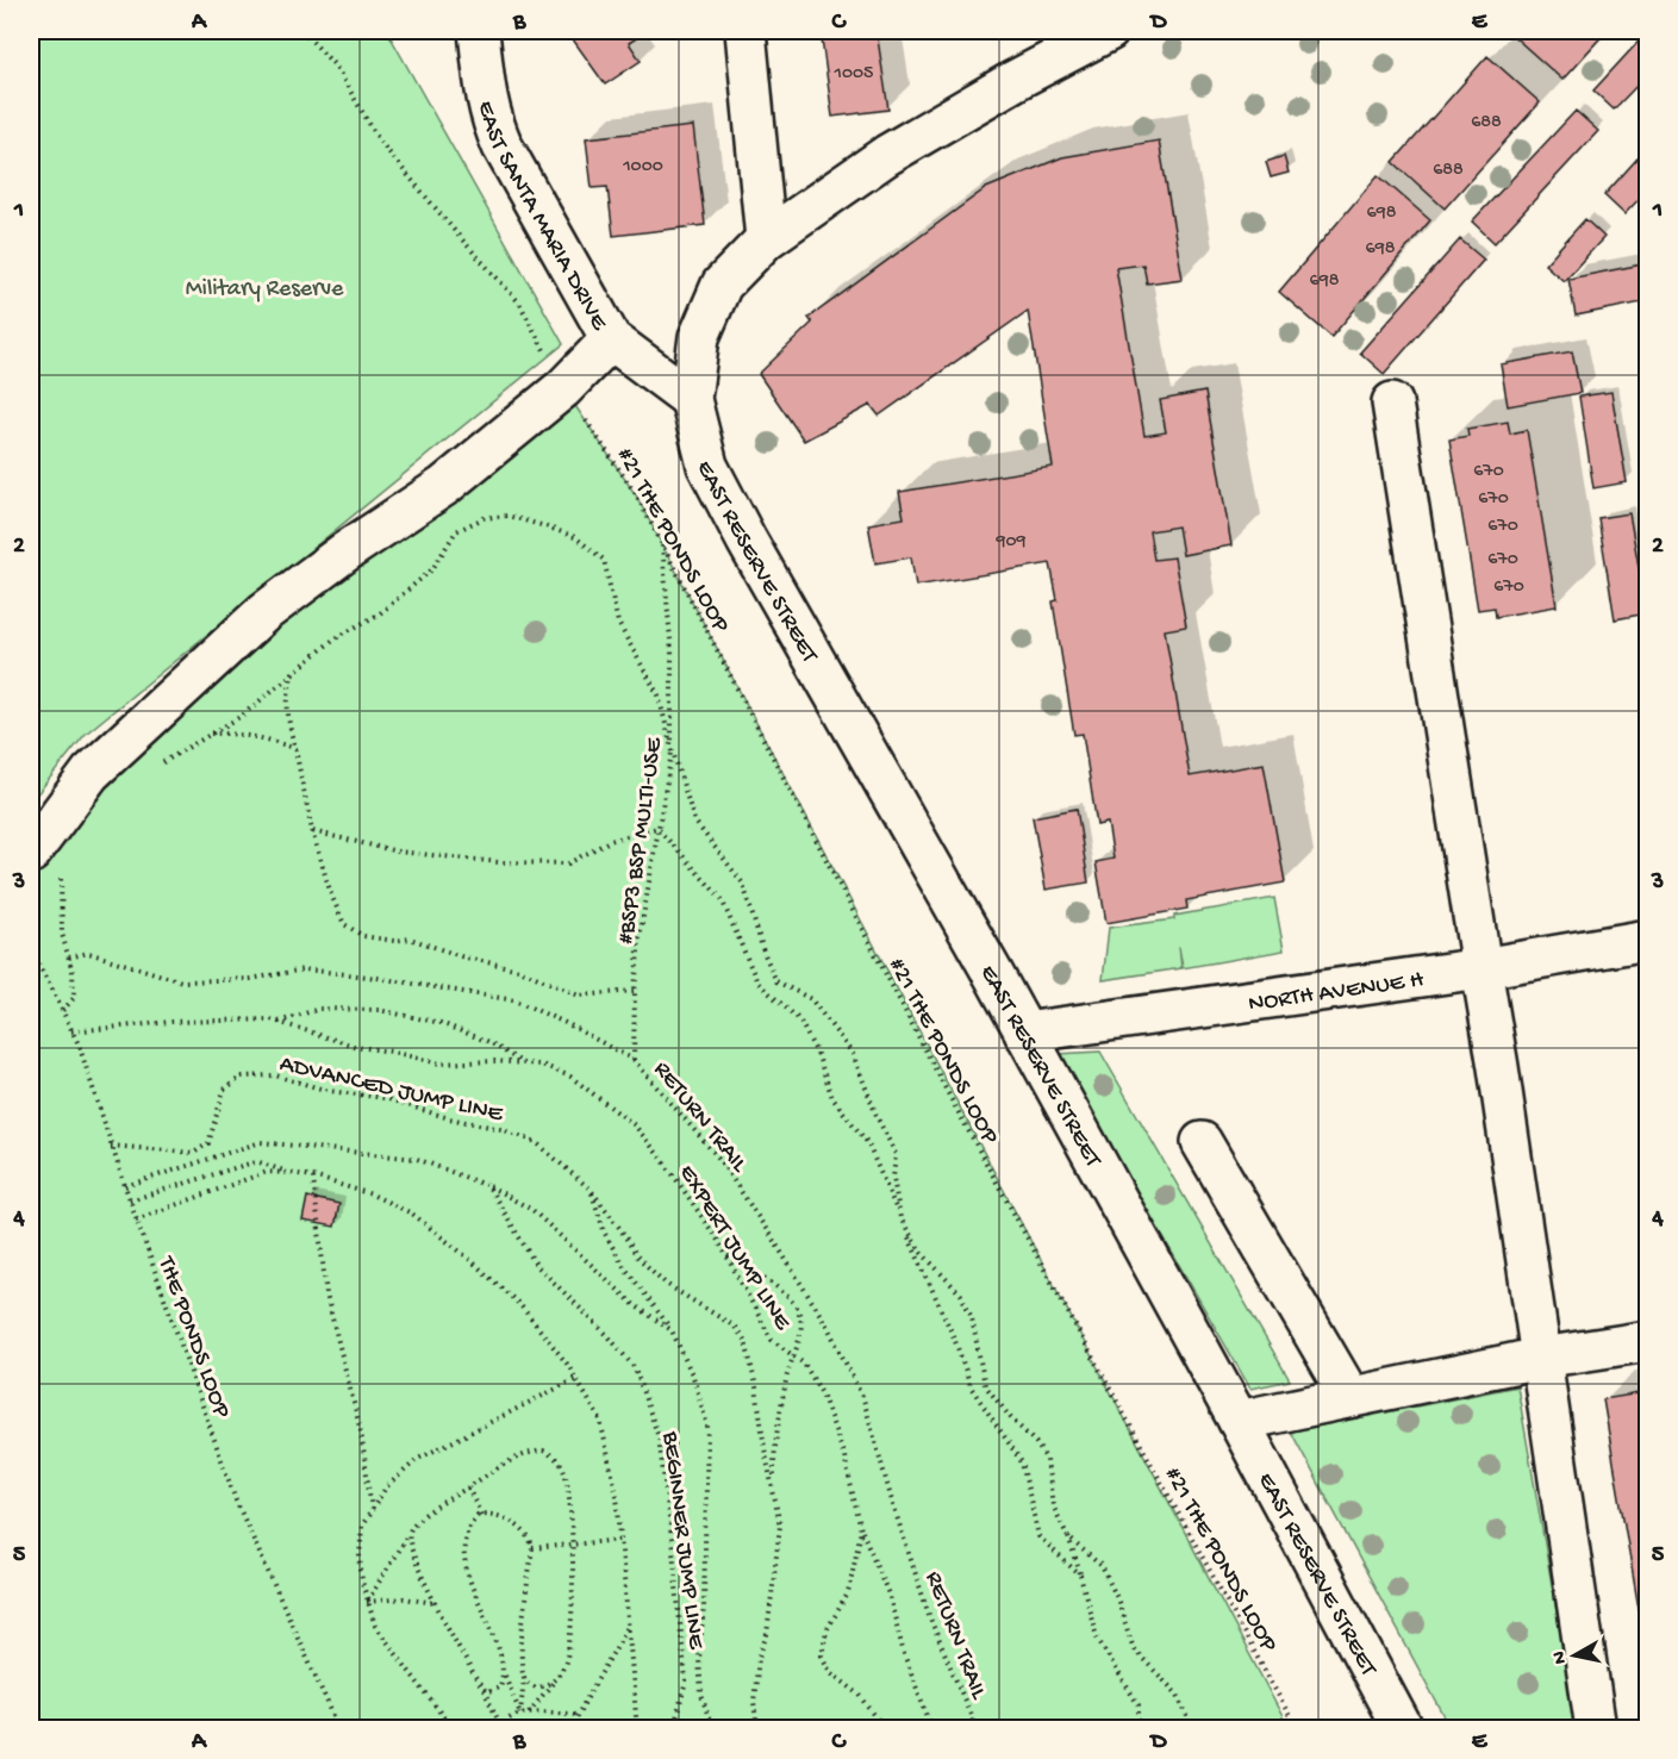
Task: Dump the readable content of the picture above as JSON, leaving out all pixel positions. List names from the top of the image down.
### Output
{
  "streets": {
    "street": ["EAST SANTA MARIA DRIVE", "EAST RESERVE STREET", "NORTH AVENUE H"],
    "path": [
      "#21 THE PONDS LOOP",
      "#BSP3 BSP MULTI-USE",
      "ADVANCED JUMP LINE",
      "RETURN TRAIL",
      "EXPERT JUMP LINE",
      "THE PONDS LOOP",
      "BEGINNER JUMP LINE"
    ]
  },
  "crossings": [
    ["EAST SANTA MARIA DRIVE", "EAST RESERVE STREET"],
    ["#21 THE PONDS LOOP", "#BSP3 BSP MULTI-USE"],
    ["EAST RESERVE STREET", "NORTH AVENUE H"],
    ["#BSP3 BSP MULTI-USE", "RETURN TRAIL"],
    ["ADVANCED JUMP LINE", "THE PONDS LOOP"],
    ["EXPERT JUMP LINE", "THE PONDS LOOP"]
  ],
  "parks": ["Military Reserve"],
  "house_numbers": [
    "1005",
    "688",
    "1000",
    "688",
    "698",
    "698",
    "698",
    "670",
    "670",
    "670",
    "909",
    "670",
    "670"
  ],
  "north": "left",
  "grid": {
    "columns": [
      "A",
      "B",
      "C",
      "D",
      "E"
    ],
    "rows": [
      "1",
      "2",
      "3",
      "4",
      "5"
    ]
  }
}
